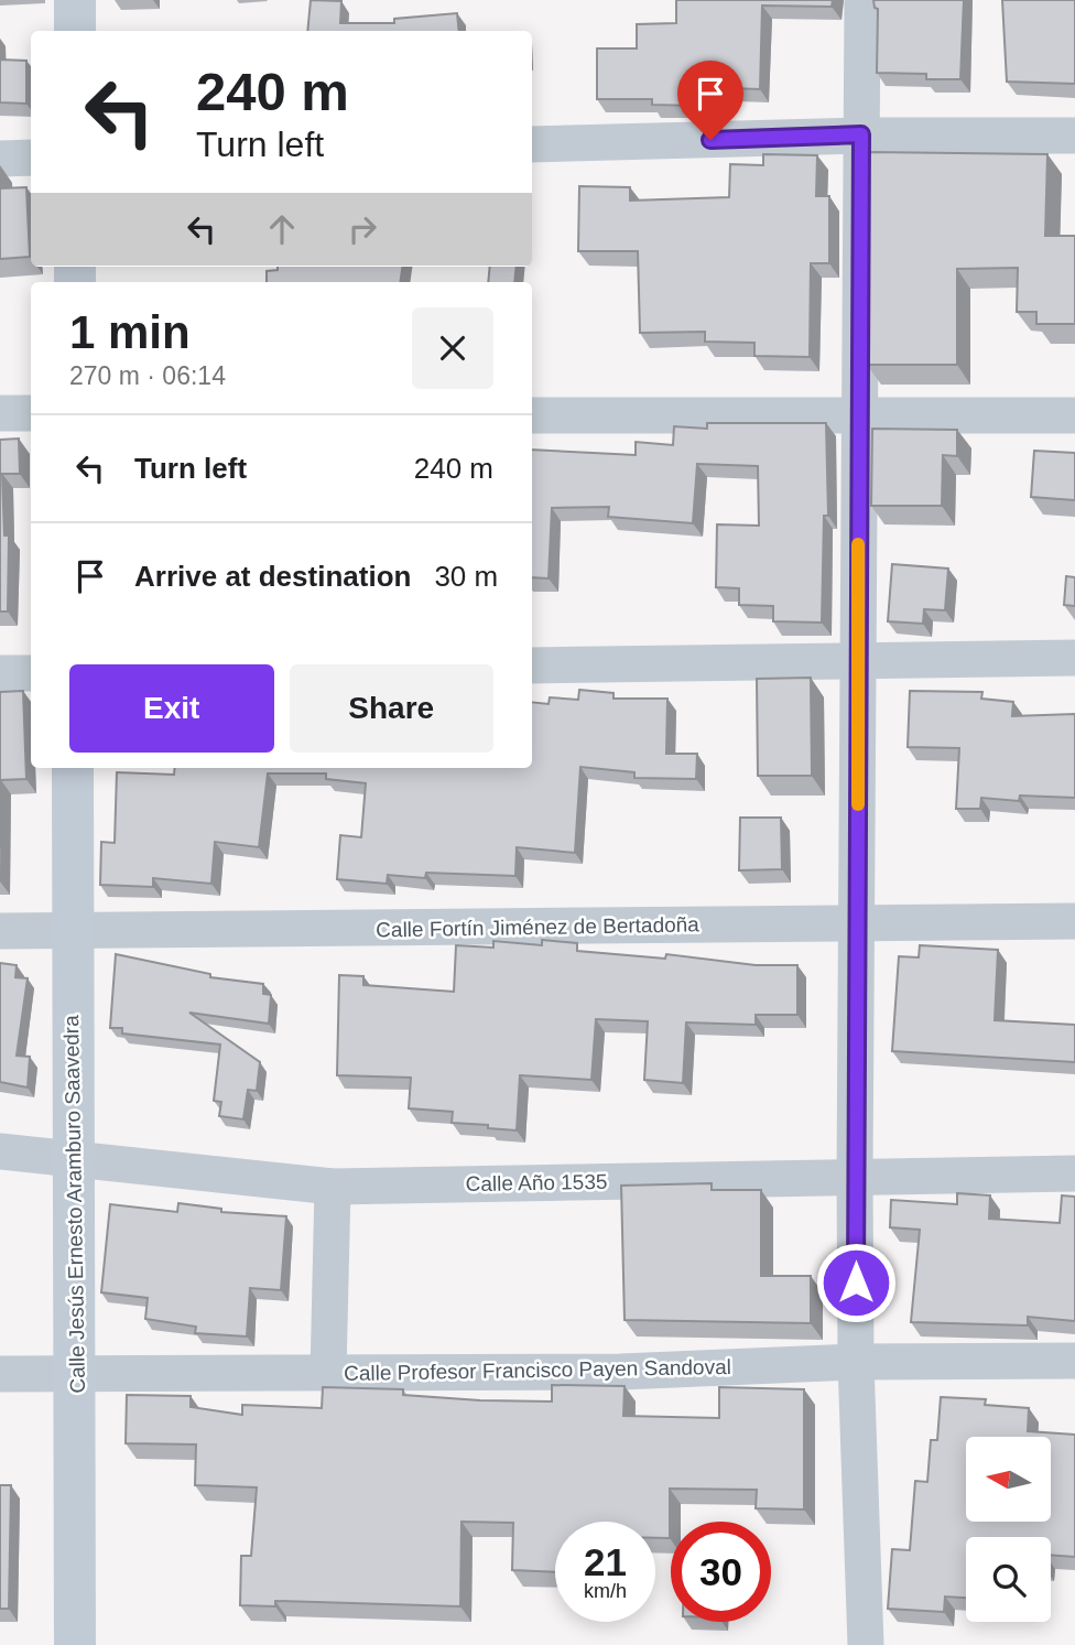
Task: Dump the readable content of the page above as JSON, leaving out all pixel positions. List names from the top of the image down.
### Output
{
  "streets": {
    "street": [
      "Calle Fortín Jiménez de Bertadoña",
      "Calle Año 1535",
      "Calle Jesús Ernesto Aramburo Saavedra",
      "Calle Profesor Francisco Payen Sandoval"
    ]
  },
  "crossings": [
    ["Calle Fortín Jiménez de Bertadoña", "Calle Jesús Ernesto Aramburo Saavedra"],
    ["Calle Año 1535", "Calle Jesús Ernesto Aramburo Saavedra"],
    ["Calle Jesús Ernesto Aramburo Saavedra", "Calle Profesor Francisco Payen Sandoval"]
  ],
  "north": "left",
  "page": {
    "turn": ["240 m", "Turn left"],
    "heading": ["1 min", "270 m · 06:14"],
    "list": [
      {
        "name": "Turn left",
        "value": "240 m"
      },
      {
        "name": "Arrive at destination",
        "value": "30 m"
      }
    ],
    "buttons": ["Exit", "Share"],
    "speed": "21 km/h",
    "limit": "30"
  }
}
